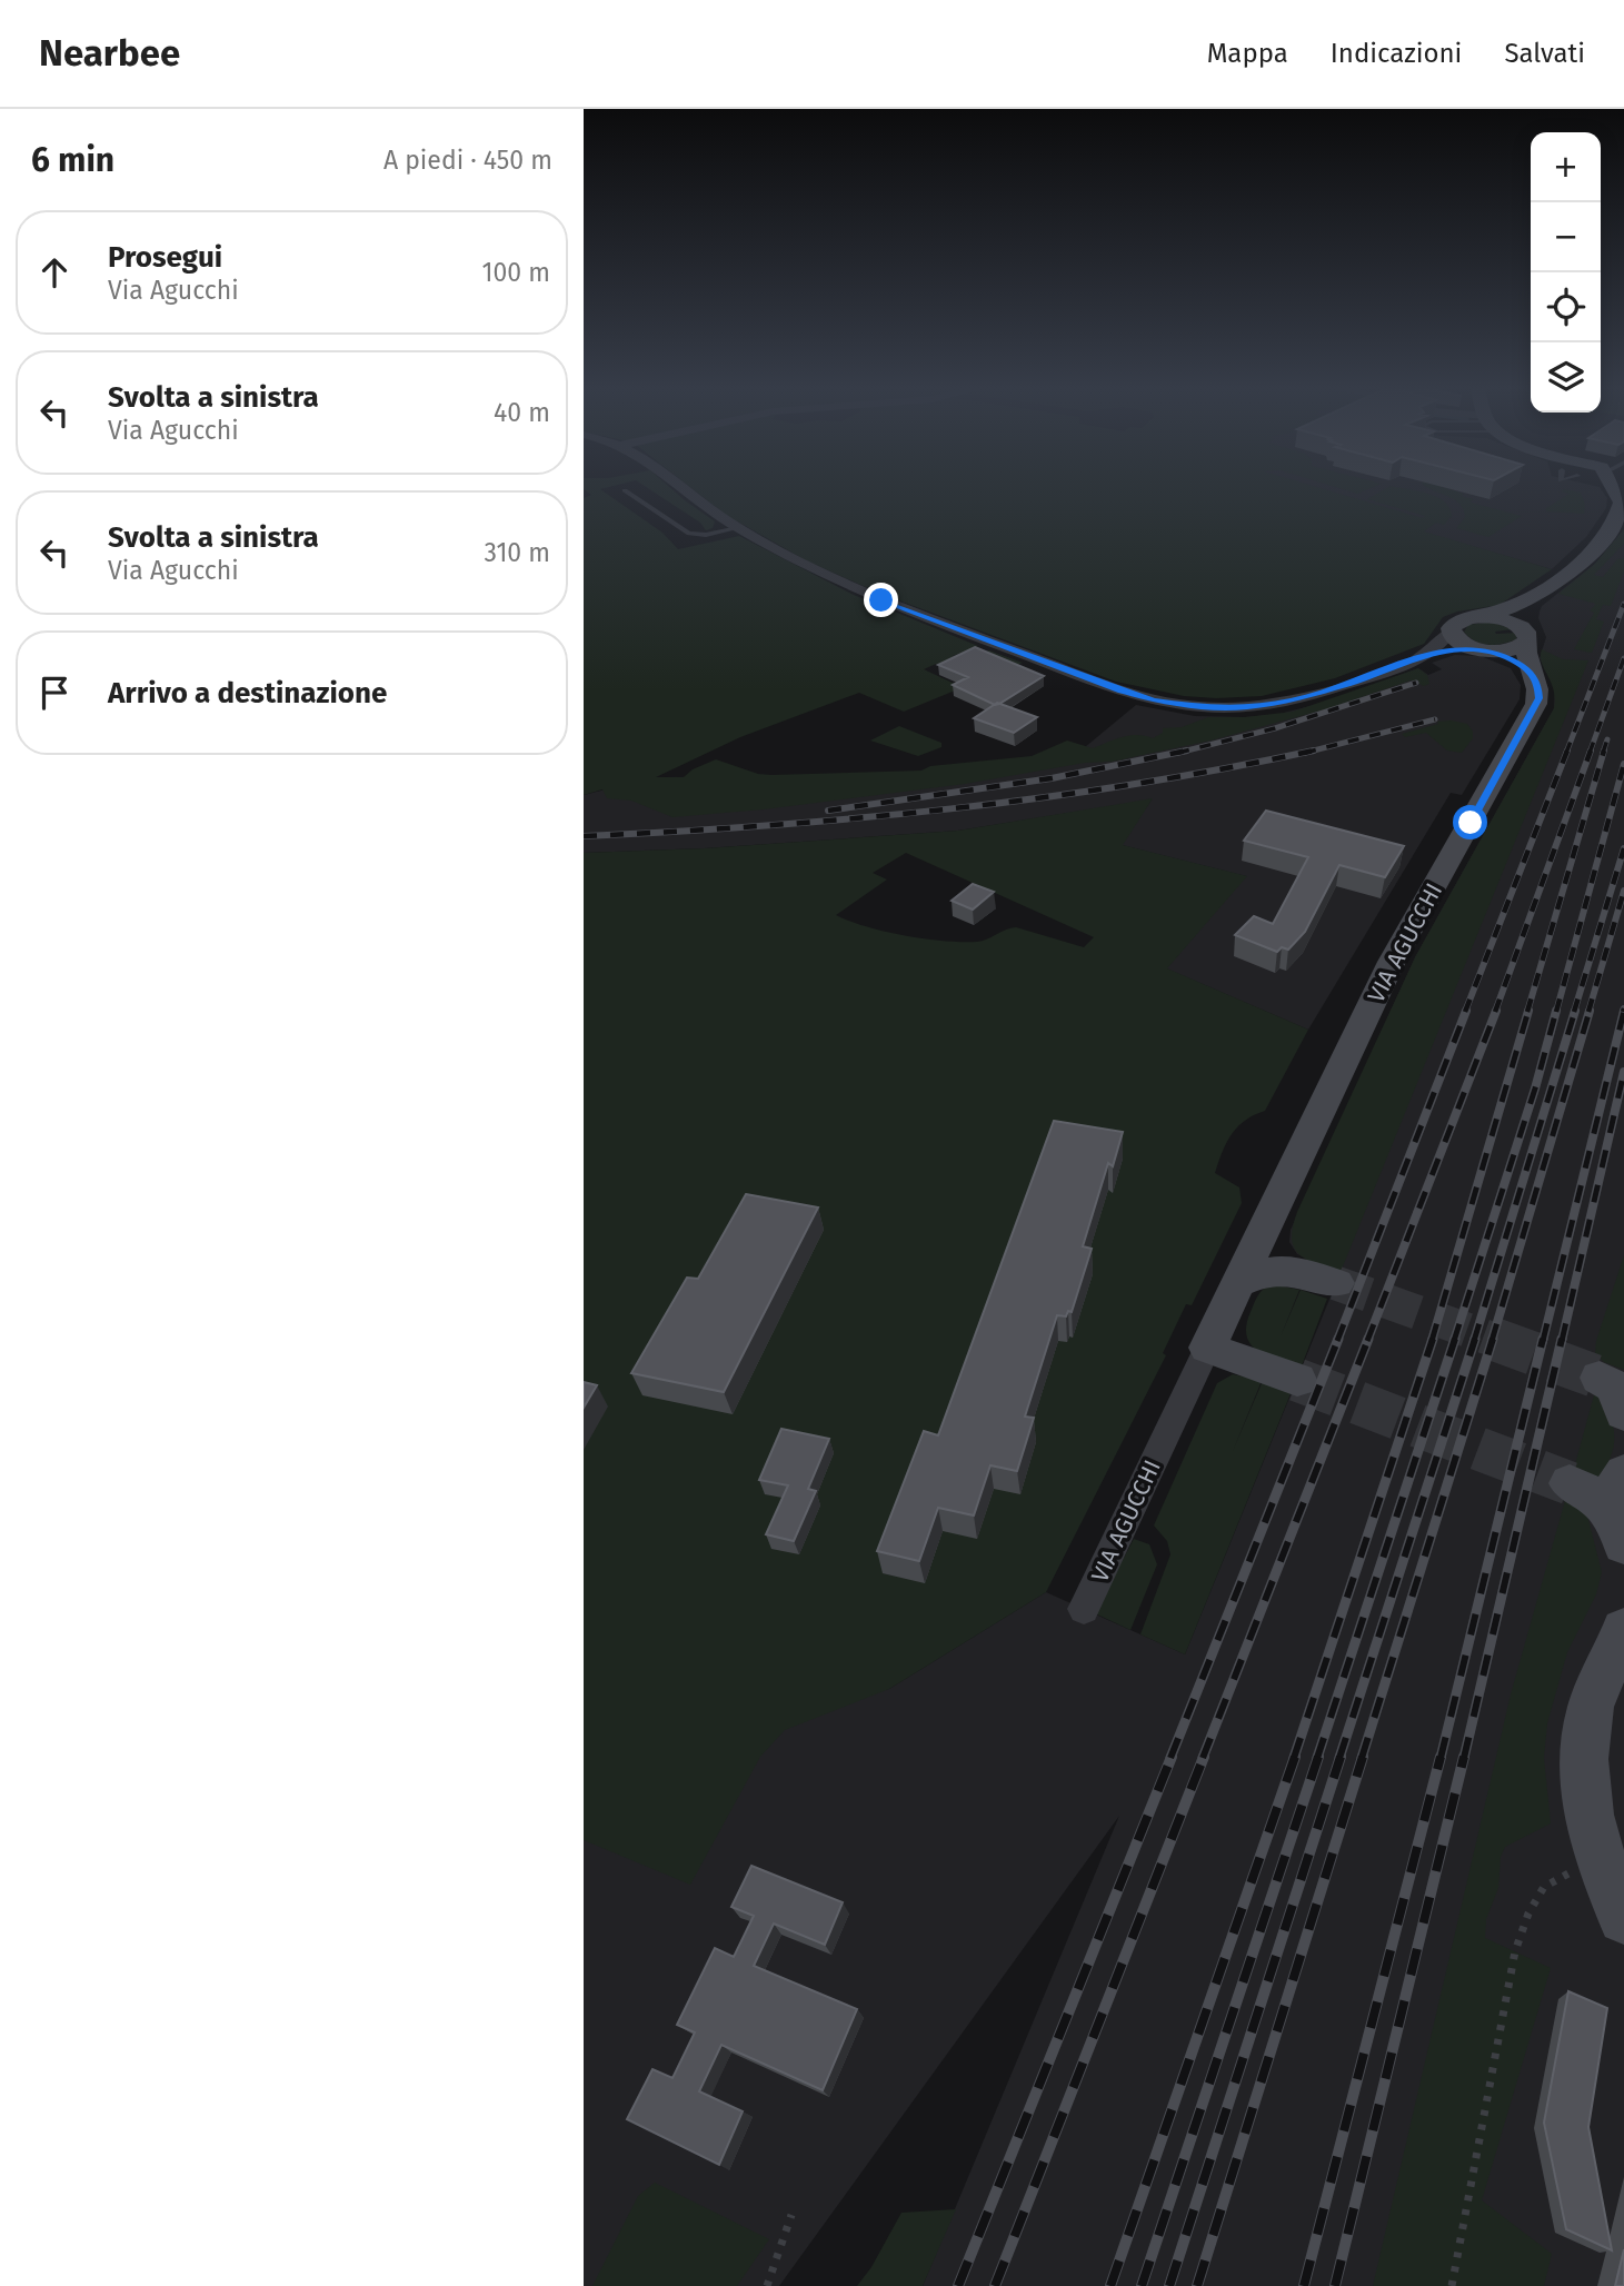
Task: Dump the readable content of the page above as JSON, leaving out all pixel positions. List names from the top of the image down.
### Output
{
  "streets": {
    "street": ["VIA AGUCCHI"]
  },
  "page": {
    "header": "Nearbee",
    "nav": ["Mappa", "Indicazioni", "Salvati"],
    "heading": ["6 min", "A piedi · 450 m"],
    "map_buttons": ["+", "−"],
    "list": [
      ["Prosegui", "Via Agucchi", "100 m"],
      ["Svolta a sinistra", "Via Agucchi", "40 m"],
      ["Svolta a sinistra", "Via Agucchi", "310 m"],
      "Arrivo a destinazione"
    ]
  }
}
